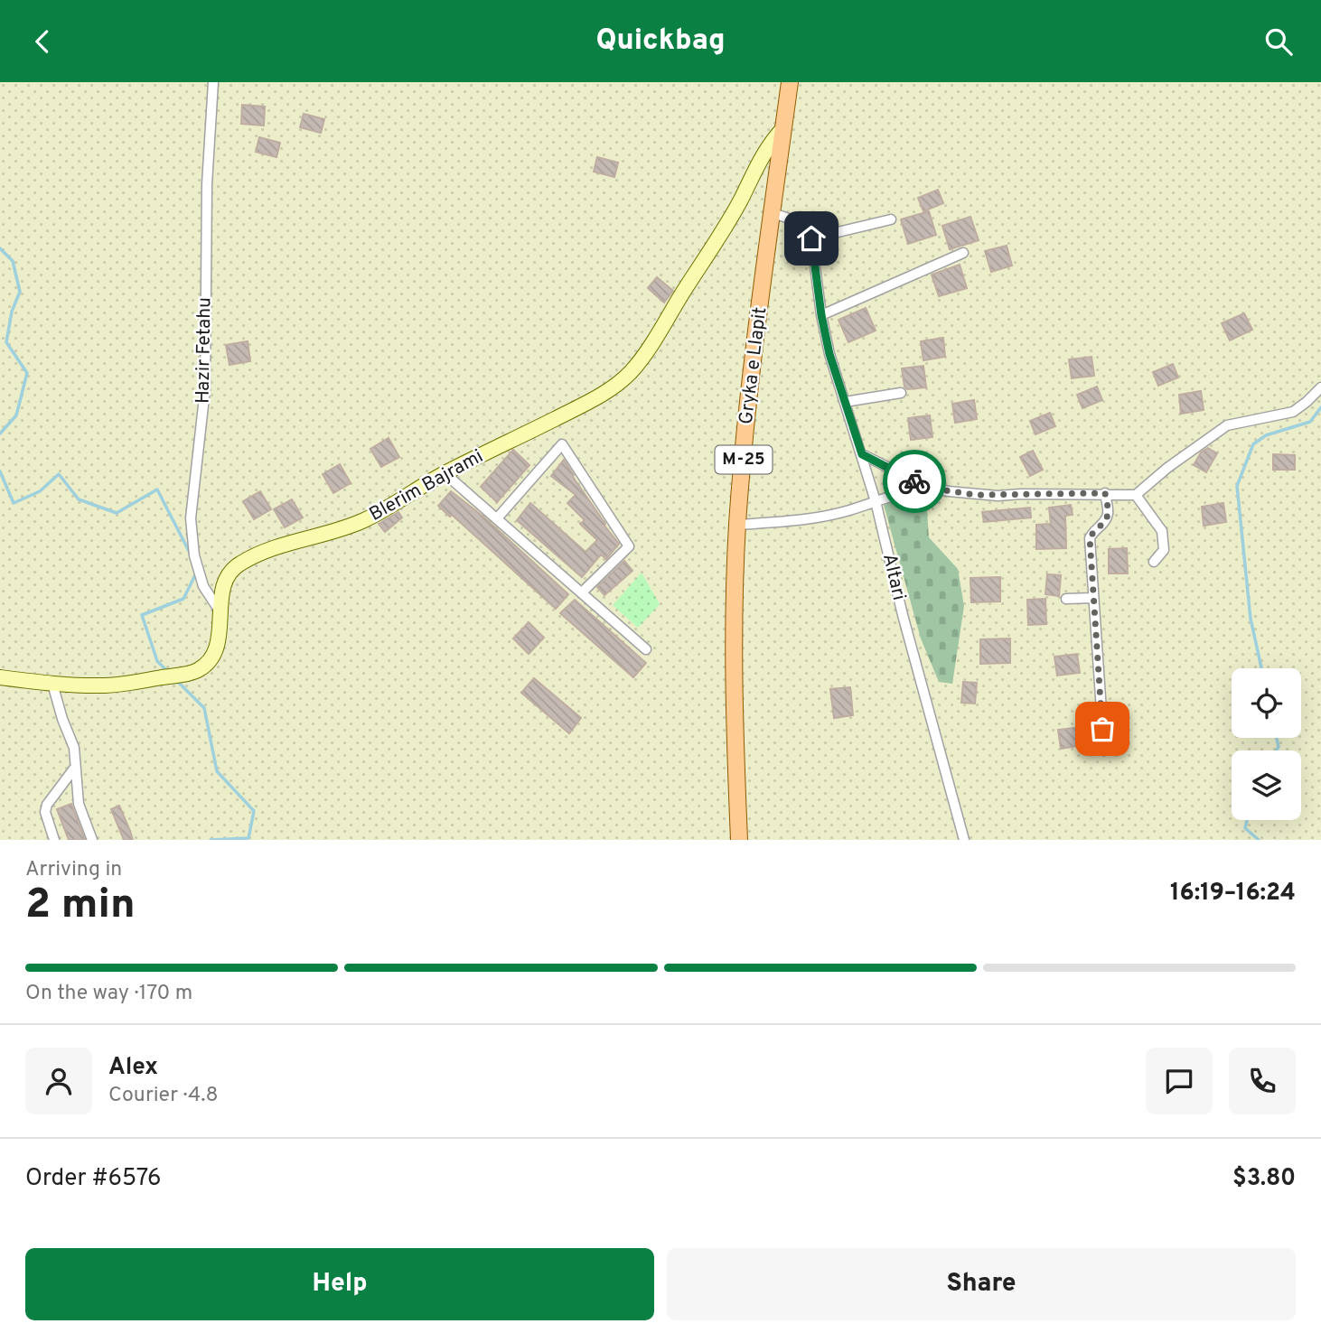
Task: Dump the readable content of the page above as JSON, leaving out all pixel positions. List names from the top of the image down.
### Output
{
  "streets": {
    "main road": ["Gryka e Llapit", "M-25"],
    "street": ["Hazir Fetahu", "Blerim Bajrami", "Altari"]
  },
  "crossings": [
    ["Hazir Fetahu", "Blerim Bajrami"],
    ["Gryka e Llapit", "Blerim Bajrami"]
  ],
  "page": {
    "header": "Quickbag",
    "heading": ["2 min", "Arriving in", "16:19–16:24"],
    "panel": [
      "Alex",
      "Courier · 4.8",
      "Order #6576",
      "$3.80"
    ],
    "bar": "On the way · 170 m",
    "buttons": ["Help", "Share"]
  }
}
